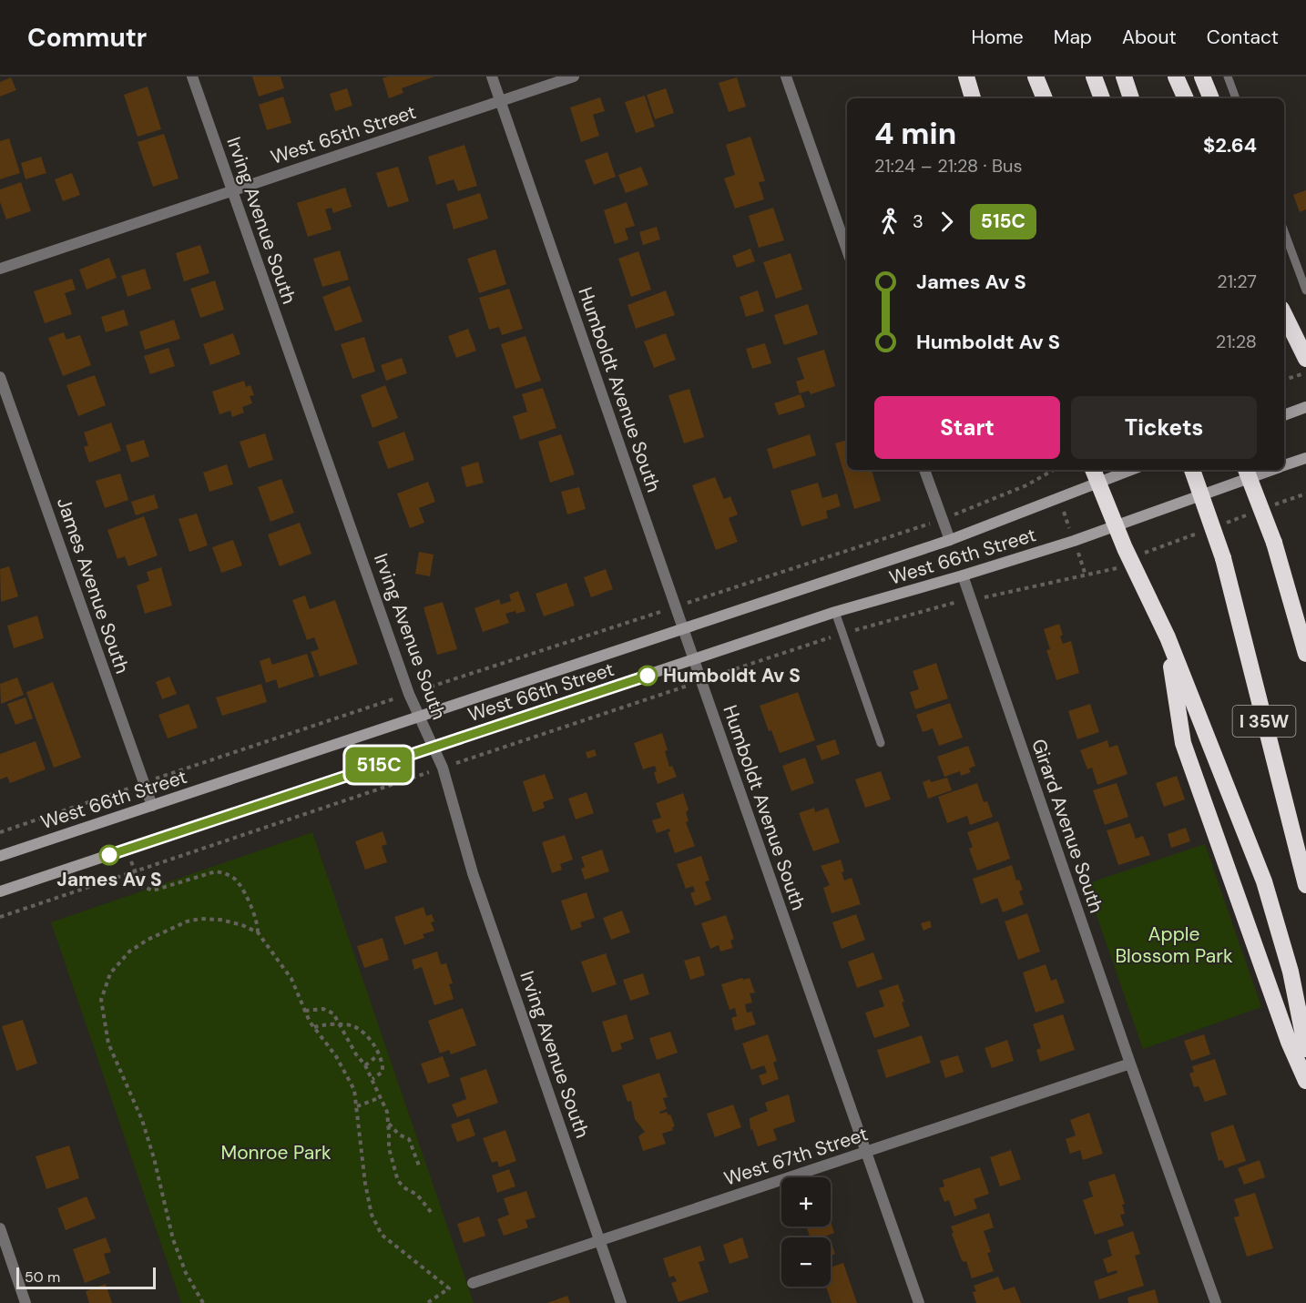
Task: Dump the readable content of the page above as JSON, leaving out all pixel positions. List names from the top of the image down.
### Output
{
  "streets": {
    "highway": ["I 35W"],
    "main road": ["West 66th Street"],
    "street": [
      "West 65th Street",
      "Irving Avenue South",
      "Humboldt Avenue South",
      "James Avenue South",
      "Girard Avenue South",
      "West 67th Street"
    ]
  },
  "crossings": [
    ["West 65th Street", "Irving Avenue South"],
    ["West 65th Street", "Humboldt Avenue South"],
    ["Irving Avenue South", "West 66th Street"],
    ["Irving Avenue South", "West 67th Street"],
    ["Humboldt Avenue South", "West 66th Street"],
    ["Humboldt Avenue South", "West 67th Street"],
    ["West 66th Street", "James Avenue South"],
    ["West 66th Street", "Girard Avenue South"],
    ["Girard Avenue South", "West 67th Street"]
  ],
  "parks": ["Apple Blossom Park", "Monroe Park"],
  "places": ["Humboldt Av S", "James Av S"],
  "lines": ["bus line 515C"],
  "scale_bar": "50 m",
  "page": {
    "header": "Commutr",
    "nav": [
      "Home",
      "Map",
      "About",
      "Contact"
    ],
    "on_map": "515C",
    "heading": ["4 min", "21:24 – 21:28 · Bus", "$2.64"],
    "legs": ["3", "515C"],
    "list": [
      {
        "name": "James Av S",
        "value": "21:27"
      },
      {
        "name": "Humboldt Av S",
        "value": "21:28"
      }
    ],
    "buttons": ["Start", "Tickets"],
    "map_buttons": ["+", "−"],
    "scale": "50 m"
  }
}
